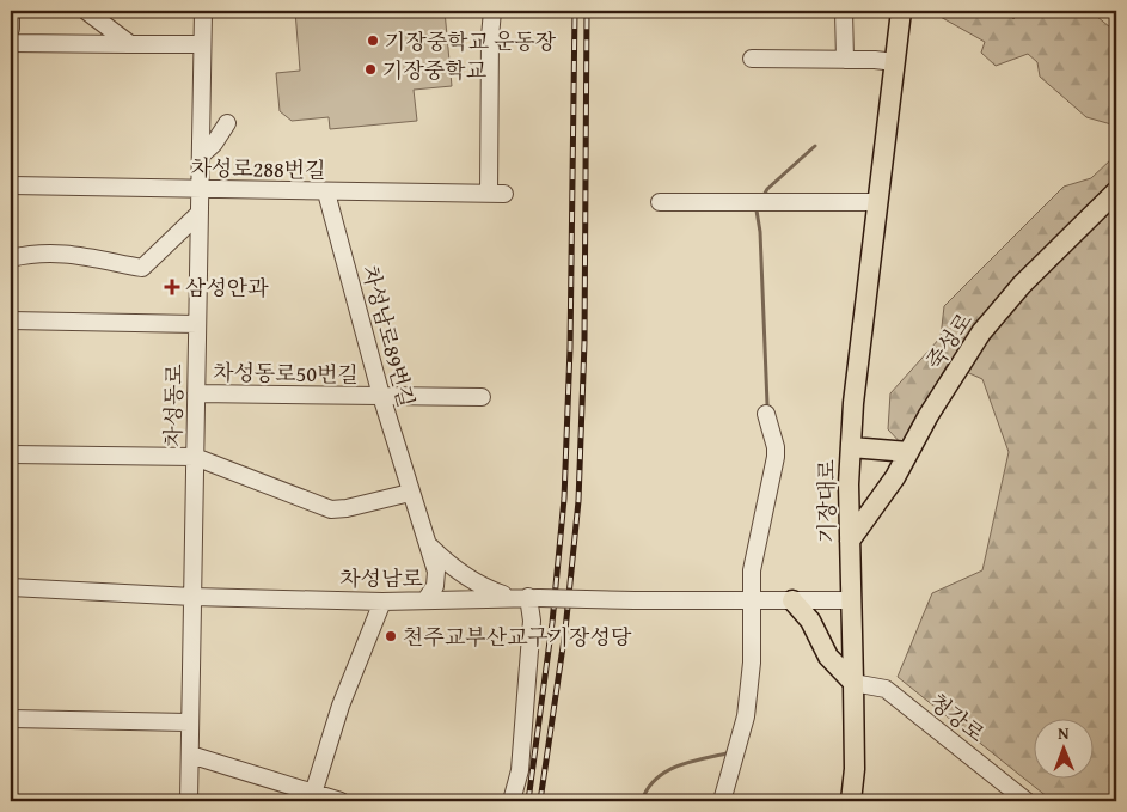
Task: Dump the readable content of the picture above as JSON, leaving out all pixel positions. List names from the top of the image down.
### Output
{
  "streets": {
    "main road": ["죽성로", "기장대로"],
    "street": [
      "차성로288번길",
      "차성남로89번길",
      "차성동로50번길",
      "차성동로",
      "차성남로",
      "청강로"
    ]
  },
  "crossings": [
    ["차성로288번길", "차성남로89번길"],
    ["차성로288번길", "차성동로"],
    ["차성남로89번길", "차성동로50번길"],
    ["차성남로89번길", "차성남로"],
    ["죽성로", "기장대로"],
    ["차성동로50번길", "차성동로"],
    ["차성동로", "차성남로"],
    ["기장대로", "차성남로"],
    ["기장대로", "청강로"]
  ],
  "places": {
    "other": ["기장중학교 운동장", "기장중학교", "천주교부산교구기장성당"],
    "health": ["삼성안과"]
  },
  "north": "top"
}
